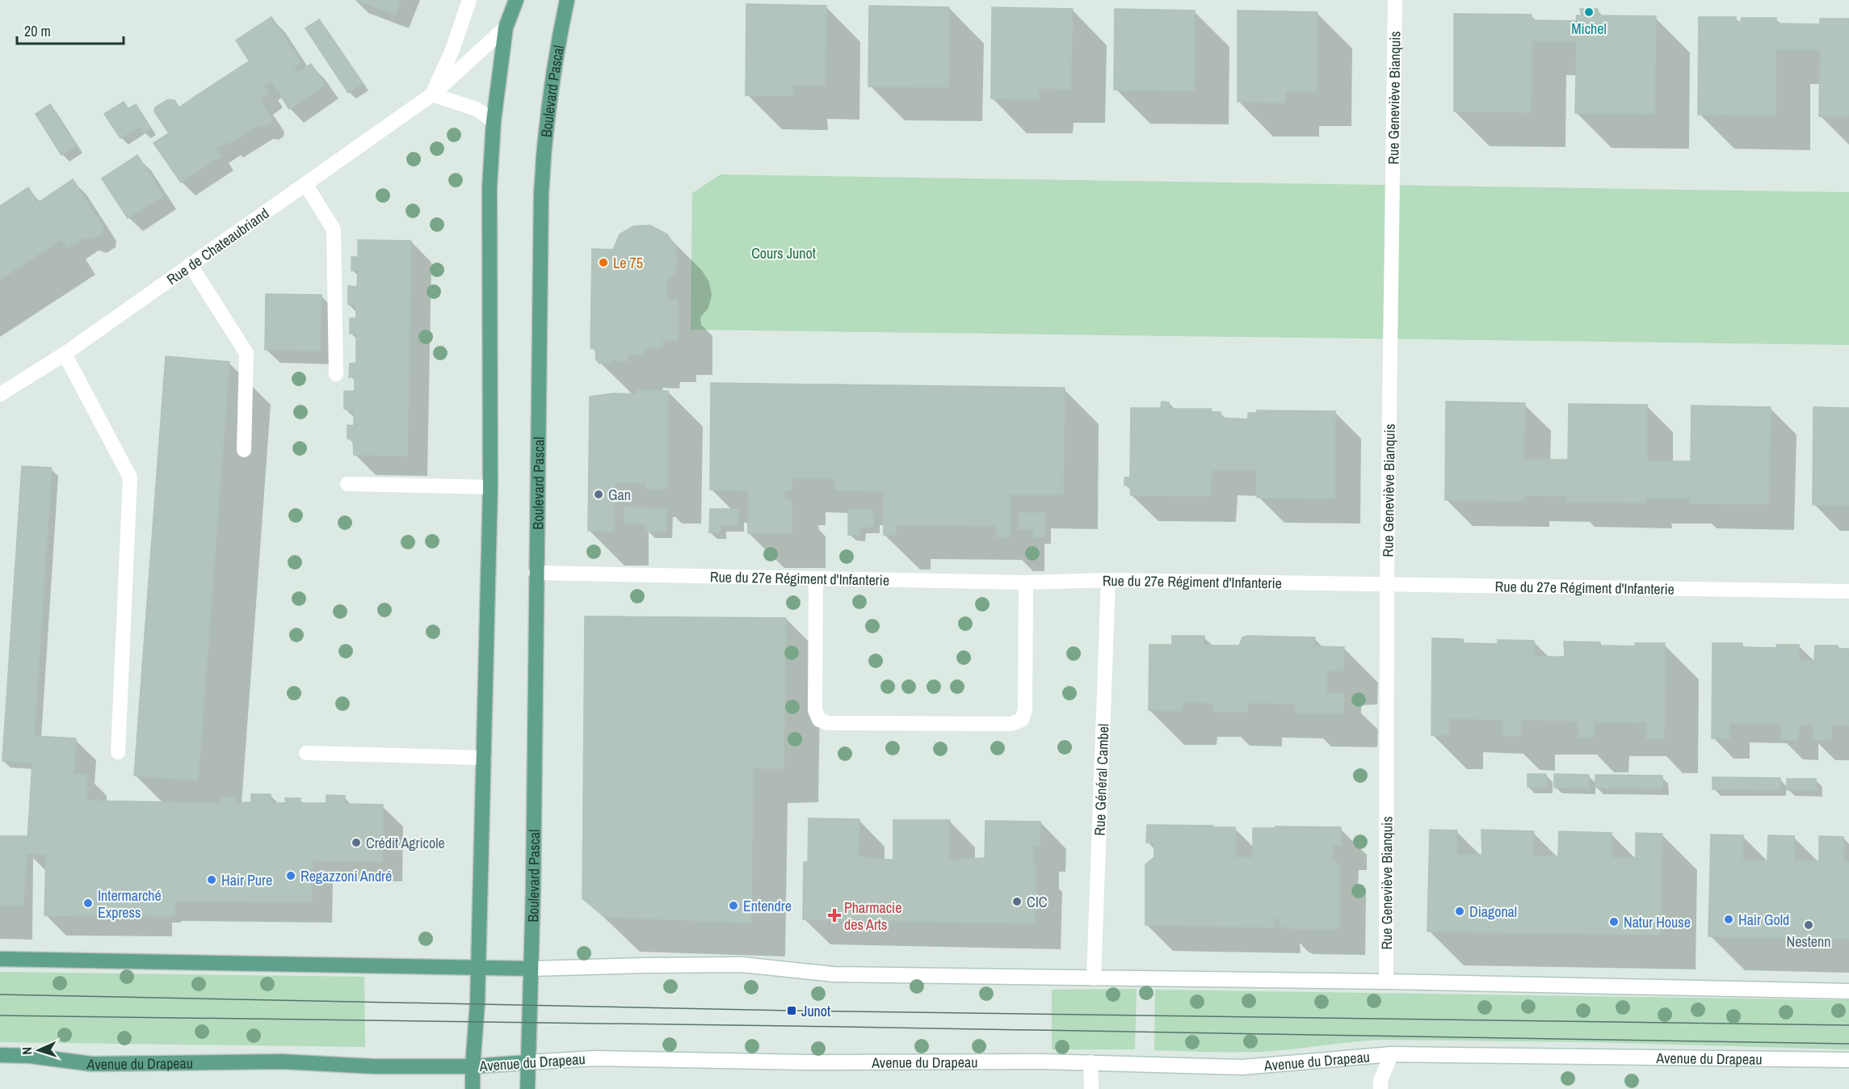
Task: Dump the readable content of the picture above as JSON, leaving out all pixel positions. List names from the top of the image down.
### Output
{
  "streets": {
    "main road": ["Boulevard Pascal", "Avenue du Drapeau"],
    "street": [
      "Rue Geneviève Bianquis",
      "Rue de Chateaubriand",
      "Rue du 27e Régiment d'Infanterie",
      "Rue Général Cambel"
    ]
  },
  "crossings": [
    ["Boulevard Pascal", "Rue du 27e Régiment d'Infanterie"],
    ["Boulevard Pascal", "Avenue du Drapeau"],
    ["Rue Geneviève Bianquis", "Rue du 27e Régiment d'Infanterie"],
    ["Rue du 27e Régiment d'Infanterie", "Rue Général Cambel"]
  ],
  "parks": ["Cours Junot"],
  "places": {
    "other": [
      "Michel",
      "Le 75",
      "Gan",
      "Crédit Agricole",
      "Regazzoni André",
      "Hair Pure",
      "CIC",
      "Intermarché Express",
      "Entendre",
      "Diagonal",
      "Hair Gold",
      "Natur House",
      "Nestenn"
    ],
    "health": ["Pharmacie des Arts"],
    "transit": ["Junot"]
  },
  "scale_bar": "20 m",
  "north": "left"
}
